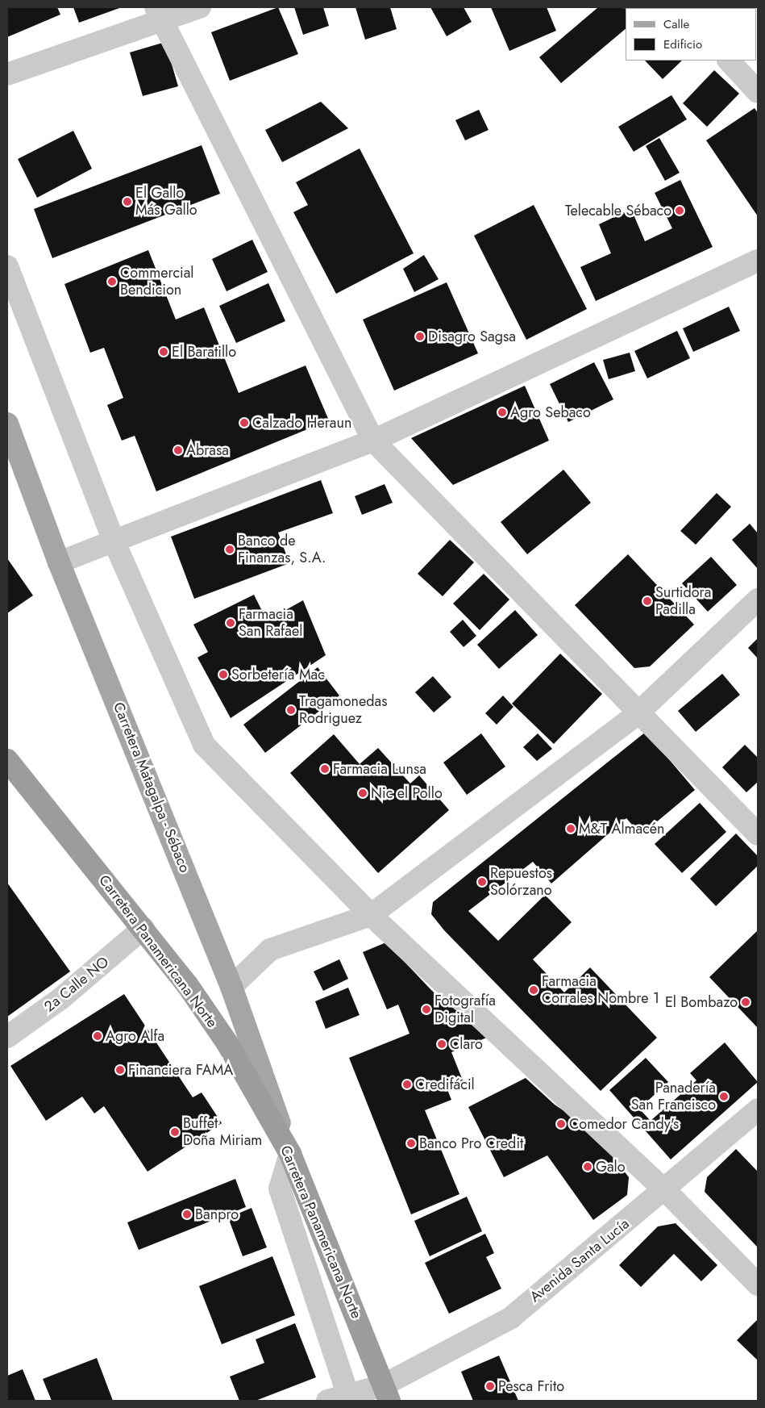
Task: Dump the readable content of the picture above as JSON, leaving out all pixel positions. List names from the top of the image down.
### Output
{
  "streets": {
    "highway": ["Carretera Panamericana Norte"],
    "main road": ["Carretera Matagalpa - Sébaco"],
    "street": ["2a Calle NO", "Avenida Santa Lucía"]
  },
  "crossings": [
    ["Carretera Matagalpa - Sébaco", "Carretera Panamericana Norte"],
    ["Carretera Panamericana Norte", "2a Calle NO"],
    ["Carretera Panamericana Norte", "Avenida Santa Lucía"]
  ],
  "places": [
    "El Gallo Más Gallo",
    "Telecable Sébaco",
    "Commercial Bendicion",
    "Disagro Sagsa",
    "El Baratillo",
    "Agro Sebaco",
    "Calzado Heraun",
    "Abrasa",
    "Banco de Finanzas, S.A.",
    "Surtidora Padilla",
    "Farmacia San Rafael",
    "Sorbetería Mac",
    "Tragamonedas Rodriguez",
    "Farmacia Lunsa",
    "Nic el Pollo",
    "M&T Almacén",
    "Repuestos Solórzano",
    "Farmacia Corrales Nombre 1",
    "El Bombazo",
    "Fotografía Digital",
    "Agro Alfa",
    "Claro",
    "Financiera FAMA",
    "Credifácil",
    "Panadería San Francisco",
    "Comedor Candy's",
    "Buffet Doña Miriam",
    "Banco Pro Credit",
    "Galo",
    "Banpro",
    "Pesca Frito"
  ],
  "legend": ["Calle", "Edificio"]
}
